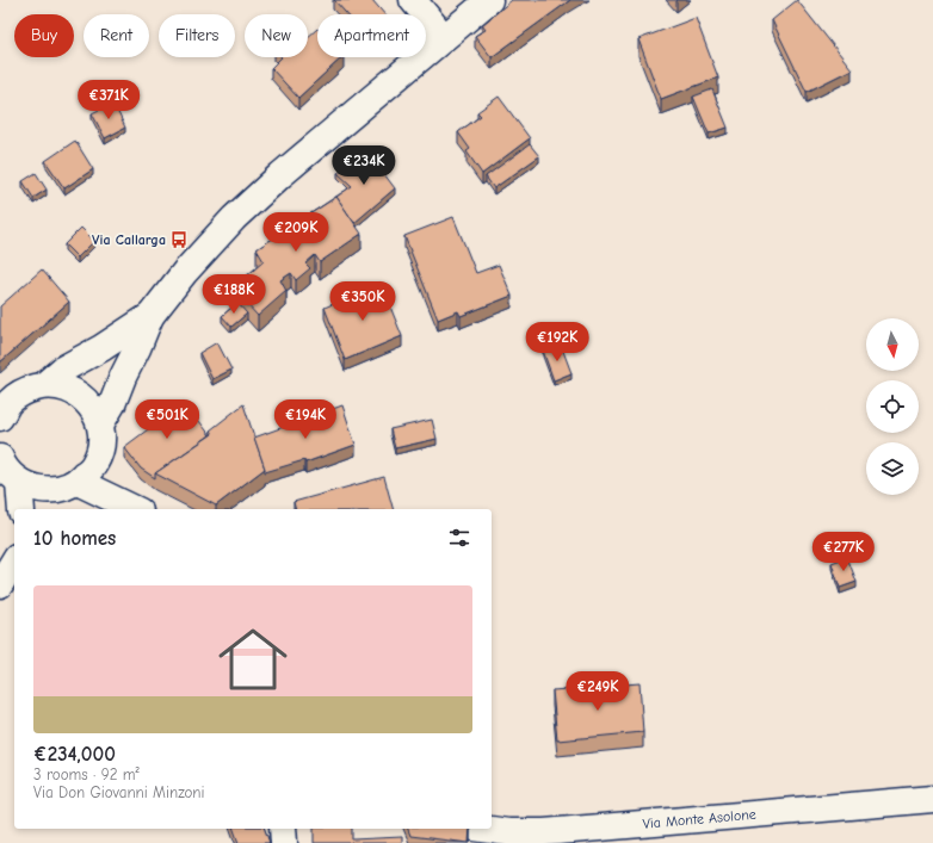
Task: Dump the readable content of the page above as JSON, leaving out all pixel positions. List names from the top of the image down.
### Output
{
  "streets": {
    "street": ["Via Monte Asolone"]
  },
  "places": {
    "bus stop": ["Via Callarga"]
  },
  "north": "bottom",
  "page": {
    "chip": [
      "Buy",
      "Rent",
      "Filters",
      "New",
      "Apartment"
    ],
    "price": [
      "€371K",
      "€234K",
      "€209K",
      "€188K",
      "€350K",
      "€192K",
      "€501K",
      "€194K",
      "€277K",
      "€249K"
    ],
    "heading": "10 homes",
    "list": [
      {
        "name": "€234,000",
        "note": "3 rooms · 92 m² · Via Don Giovanni Minzoni"
      }
    ]
  }
}
